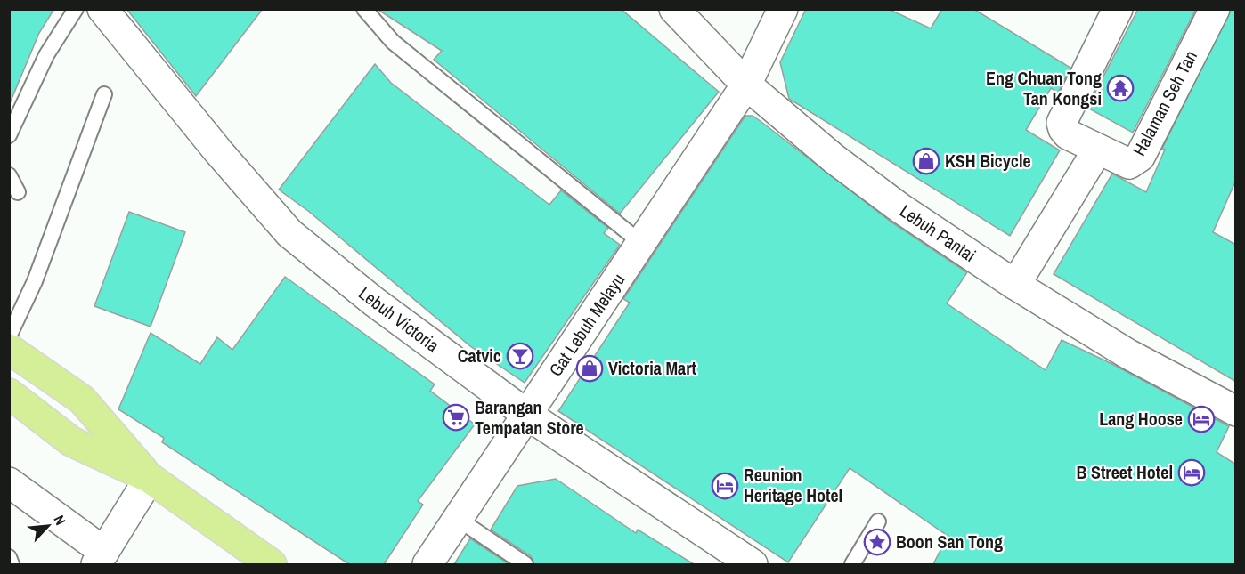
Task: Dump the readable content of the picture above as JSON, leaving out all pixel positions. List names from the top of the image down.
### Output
{
  "streets": {
    "street": [
      "Halaman Seh Tan",
      "Lebuh Pantai",
      "Lebuh Victoria",
      "Gat Lebuh Melayu"
    ]
  },
  "crossings": [
    ["Lebuh Pantai", "Gat Lebuh Melayu"],
    ["Lebuh Victoria", "Gat Lebuh Melayu"]
  ],
  "places": {
    "temple": ["Eng Chuan Tong Tan Kongsi"],
    "shop": ["KSH Bicycle", "Victoria Mart"],
    "bar": ["Catvic"],
    "supermarket": ["Barangan Tempatan Store"],
    "hotel": ["Lang Hoose", "B Street Hotel", "Reunion Heritage Hotel"],
    "place": ["Boon San Tong"]
  },
  "north": "top right"
}
